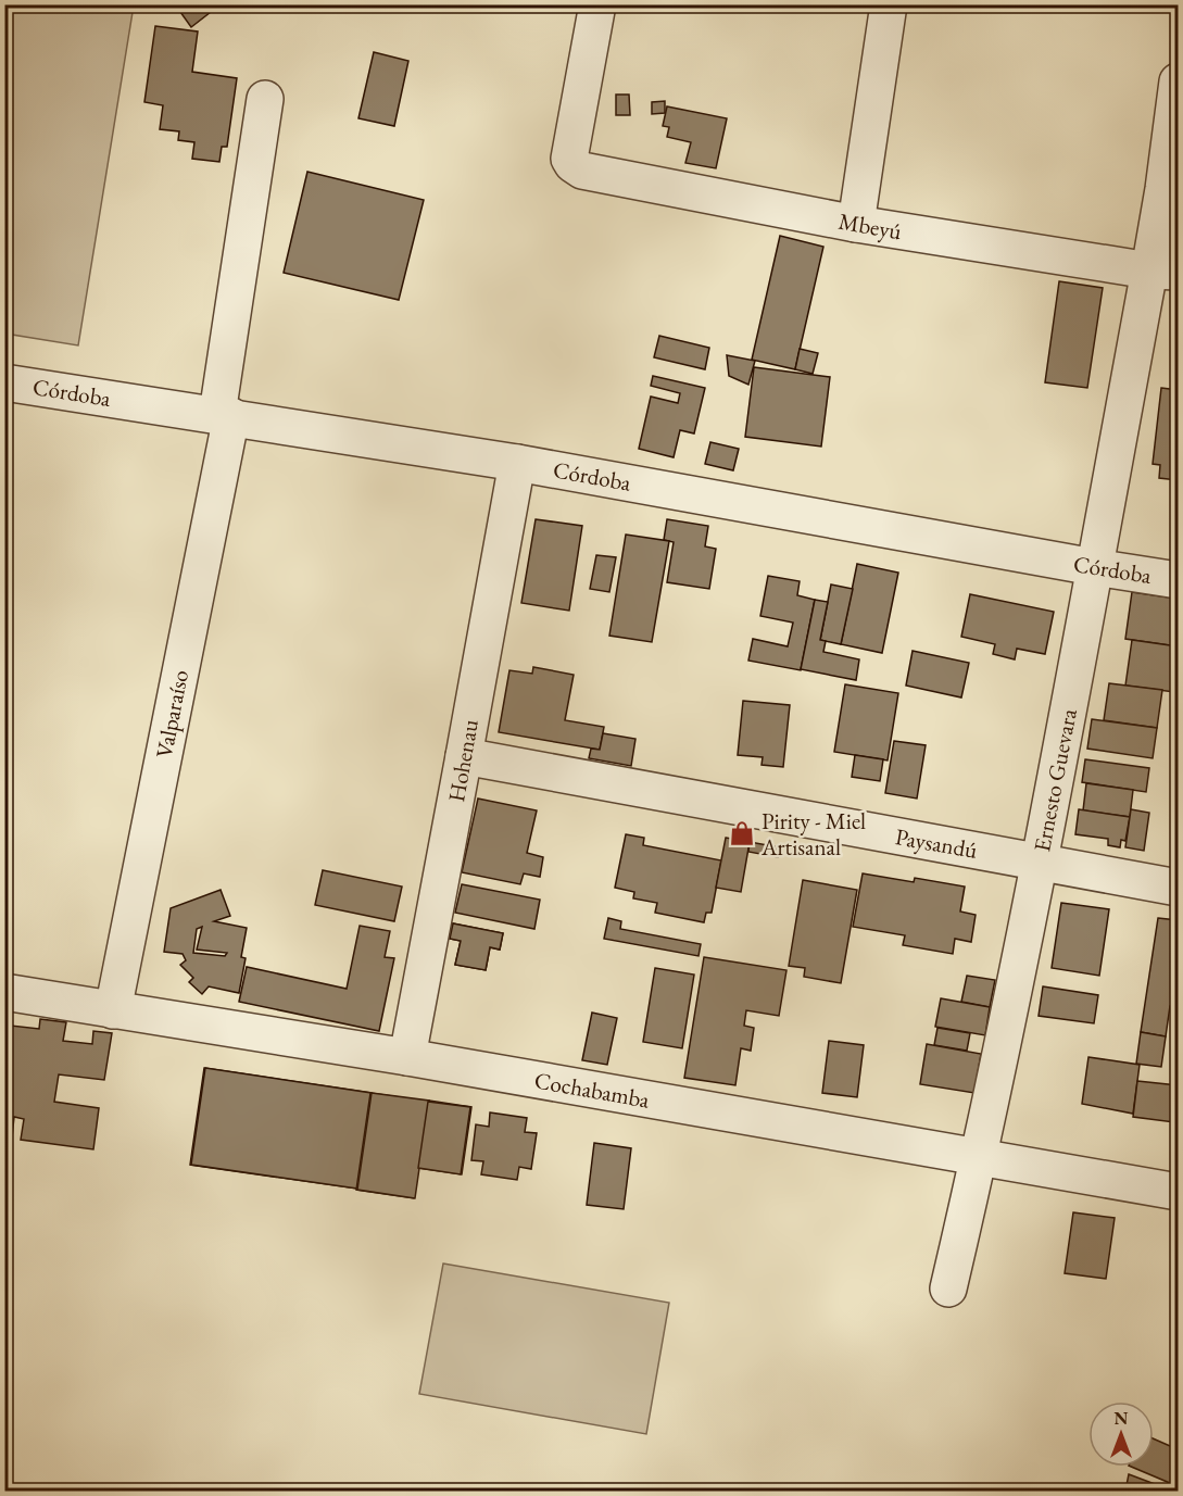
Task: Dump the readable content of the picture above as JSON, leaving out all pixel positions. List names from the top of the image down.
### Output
{
  "streets": {
    "street": [
      "Mbeyú",
      "Córdoba",
      "Valparaíso",
      "Hohenau",
      "Ernesto Guevara",
      "Paysandú",
      "Cochabamba"
    ]
  },
  "crossings": [
    ["Mbeyú", "Ernesto Guevara"],
    ["Córdoba", "Valparaíso"],
    ["Córdoba", "Hohenau"],
    ["Córdoba", "Ernesto Guevara"],
    ["Valparaíso", "Cochabamba"],
    ["Hohenau", "Paysandú"],
    ["Hohenau", "Cochabamba"],
    ["Ernesto Guevara", "Paysandú"],
    ["Ernesto Guevara", "Cochabamba"]
  ],
  "places": {
    "shop": ["Pirity - Miel Artisanal"]
  },
  "north": "top"
}
